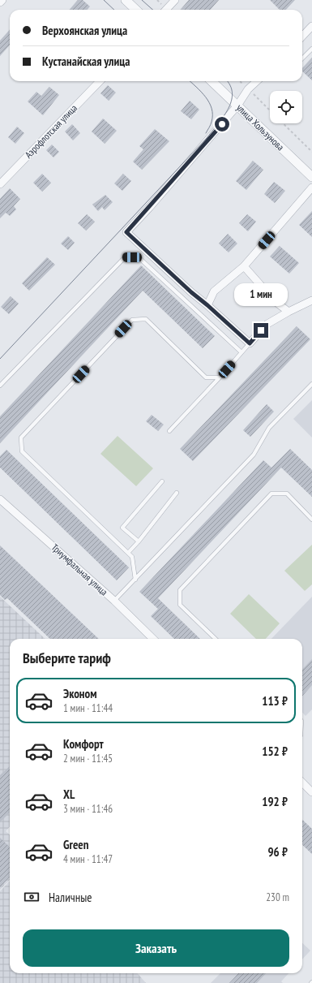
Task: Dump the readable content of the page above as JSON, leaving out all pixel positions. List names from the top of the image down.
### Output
{
  "streets": {
    "street": ["улица Хользунова", "Аэрофлотская улица", "Триумфальная улица"]
  },
  "page": {
    "banner": ["Верхоянская улица", "Кустанайская улица"],
    "bubble": "1 мин",
    "heading": "Выберите тариф",
    "list": [
      {
        "name": "Эконом",
        "note": "1 мин · 11:44",
        "value": "113 ₽"
      },
      {
        "name": "Комфорт",
        "note": "2 мин · 11:45",
        "value": "152 ₽"
      },
      {
        "name": "XL",
        "note": "3 мин · 11:46",
        "value": "192 ₽"
      },
      {
        "name": "Green",
        "note": "4 мин · 11:47",
        "value": "96 ₽"
      }
    ],
    "pay": ["Наличные", "230 m"],
    "buttons": "Заказать"
  }
}
